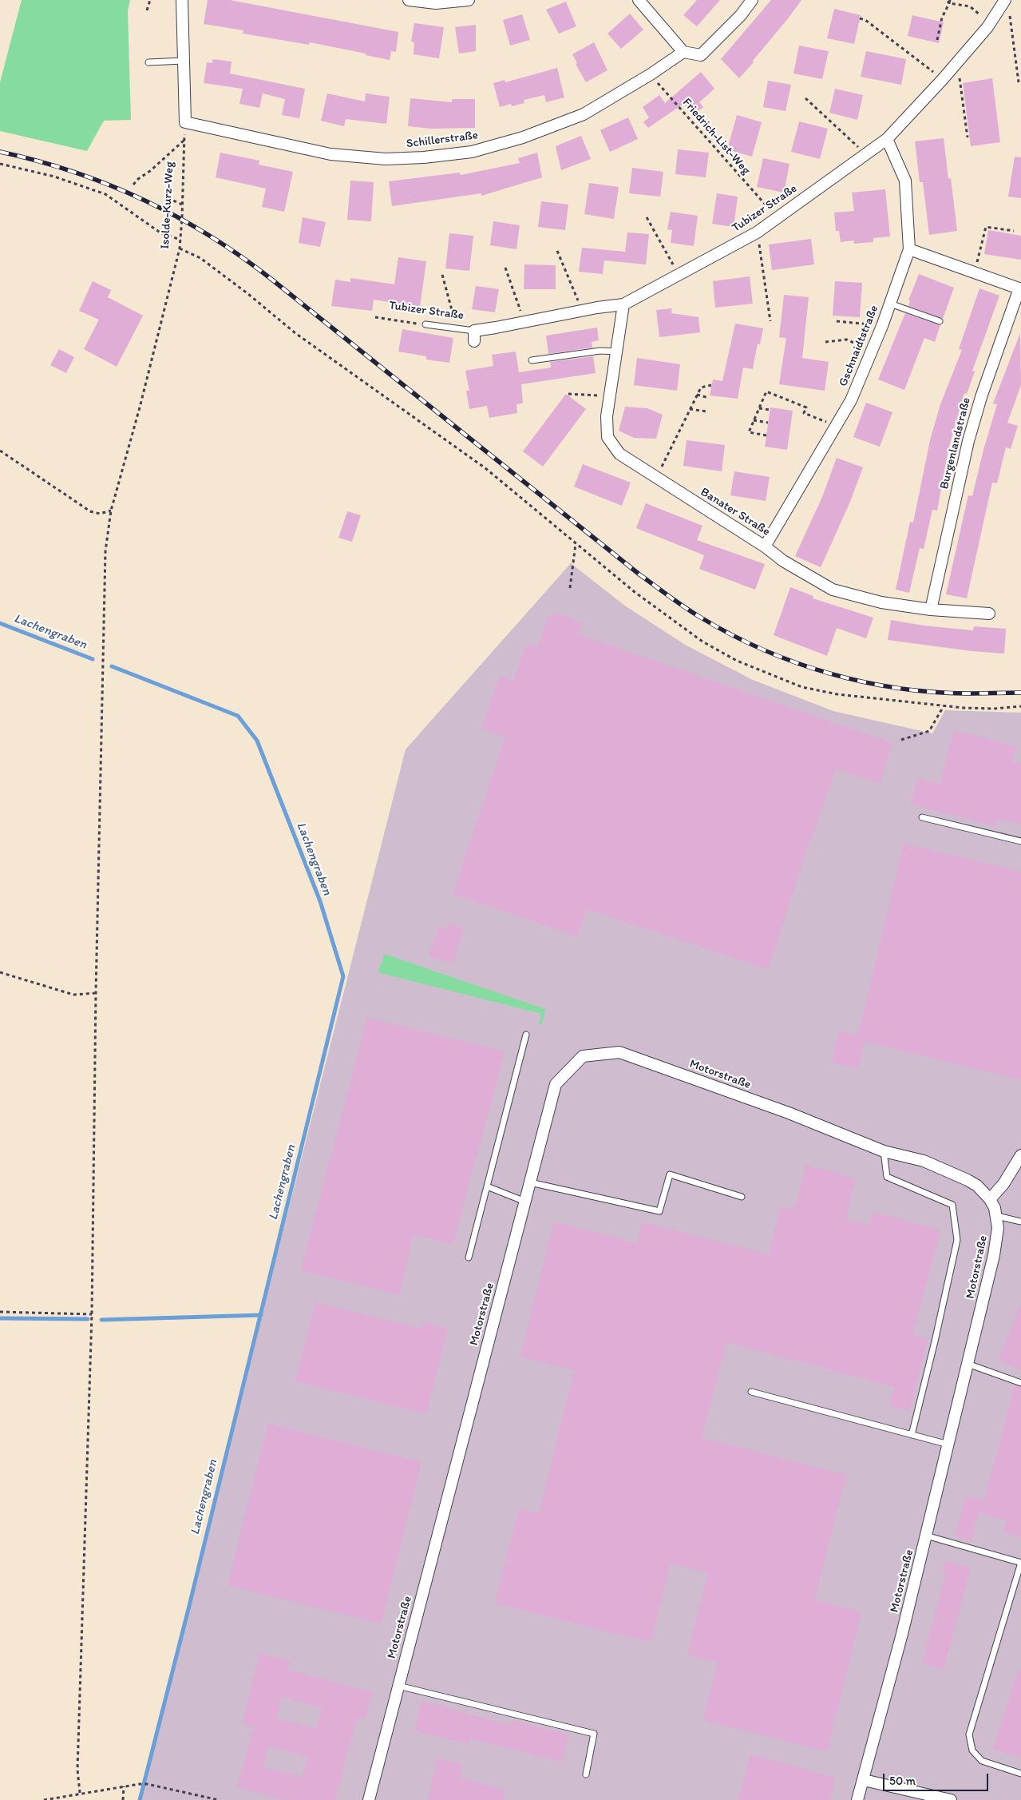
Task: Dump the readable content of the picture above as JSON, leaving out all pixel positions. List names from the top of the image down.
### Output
{
  "streets": {
    "street": [
      "Schillerstraße",
      "Tubizer Straße",
      "Gschnaidtstraße",
      "Burgenlandstraße",
      "Banater Straße",
      "Motorstraße"
    ],
    "path": ["Friedrich-List-Weg", "Isolde-Kurz-Weg"]
  },
  "crossings": [
    ["Friedrich-List-Weg", "Schillerstraße"],
    ["Schillerstraße", "Isolde-Kurz-Weg"],
    ["Tubizer Straße", "Gschnaidtstraße"],
    ["Tubizer Straße", "Banater Straße"],
    ["Gschnaidtstraße", "Banater Straße"],
    ["Burgenlandstraße", "Banater Straße"]
  ],
  "water": ["Lachengraben"],
  "scale_bar": "50 m"
}
